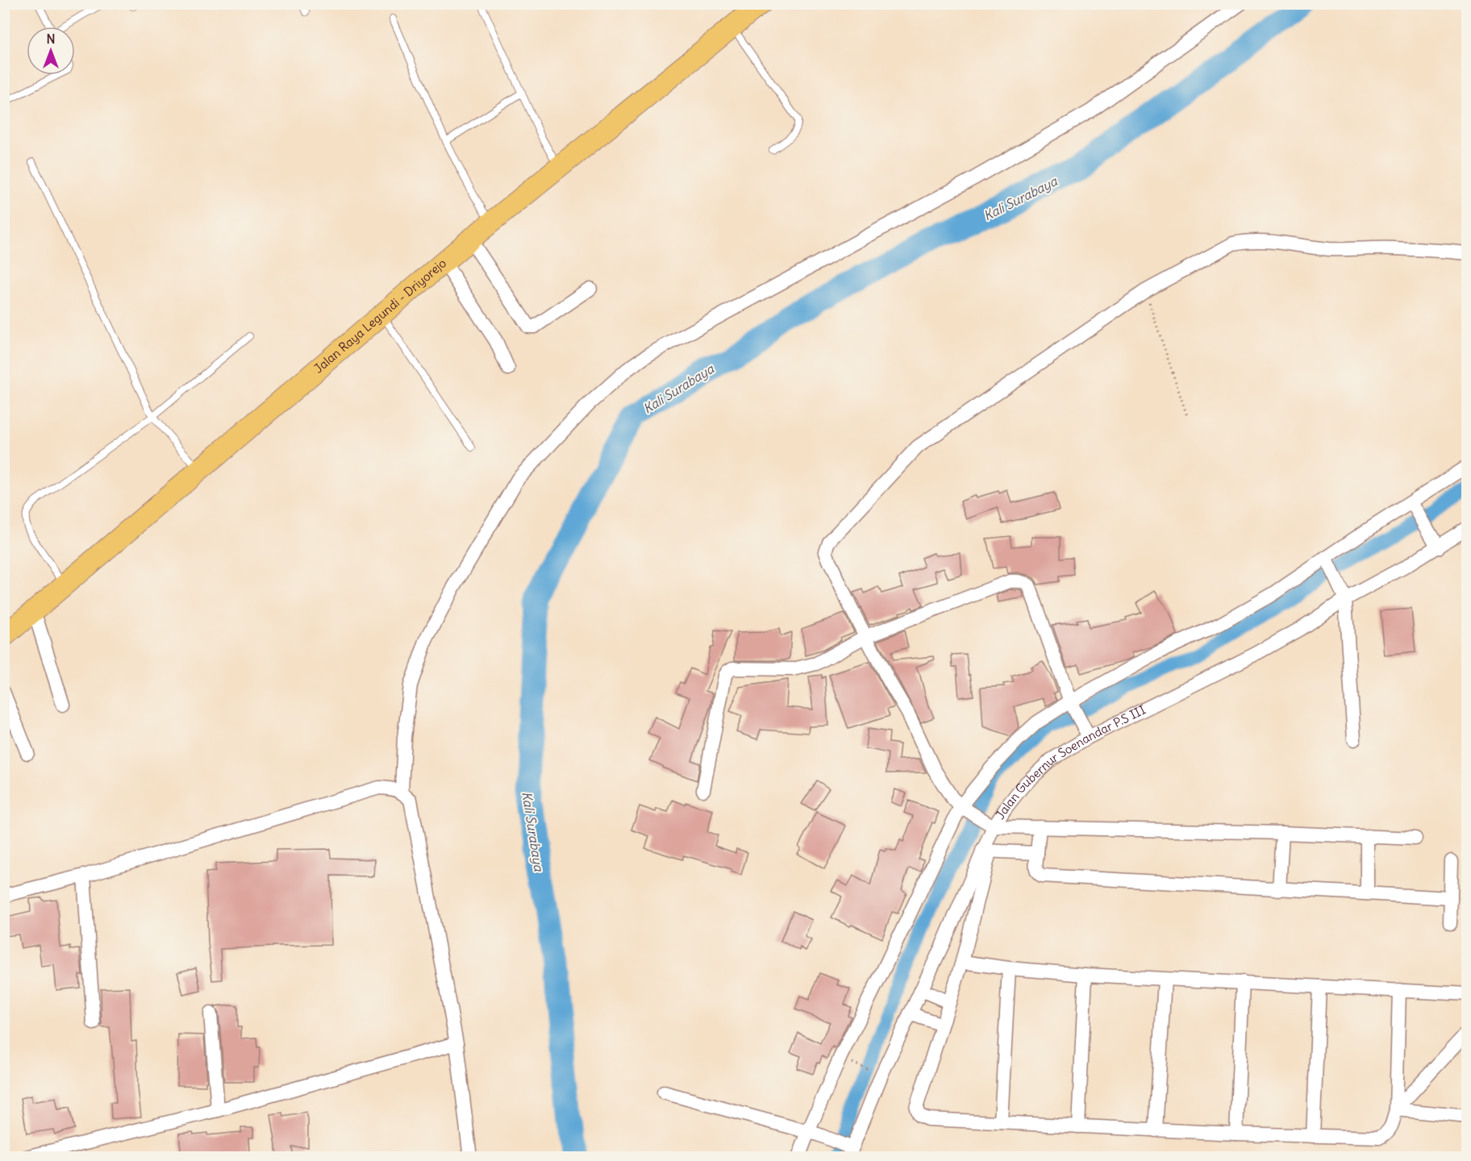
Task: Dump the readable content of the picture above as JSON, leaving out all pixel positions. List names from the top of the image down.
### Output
{
  "streets": {
    "main road": ["Jalan Raya Legundi - Driyorejo"],
    "street": ["Jalan Gubernur Soenandar P.S III"]
  },
  "water": ["Kali Surabaya"],
  "north": "top"
}
